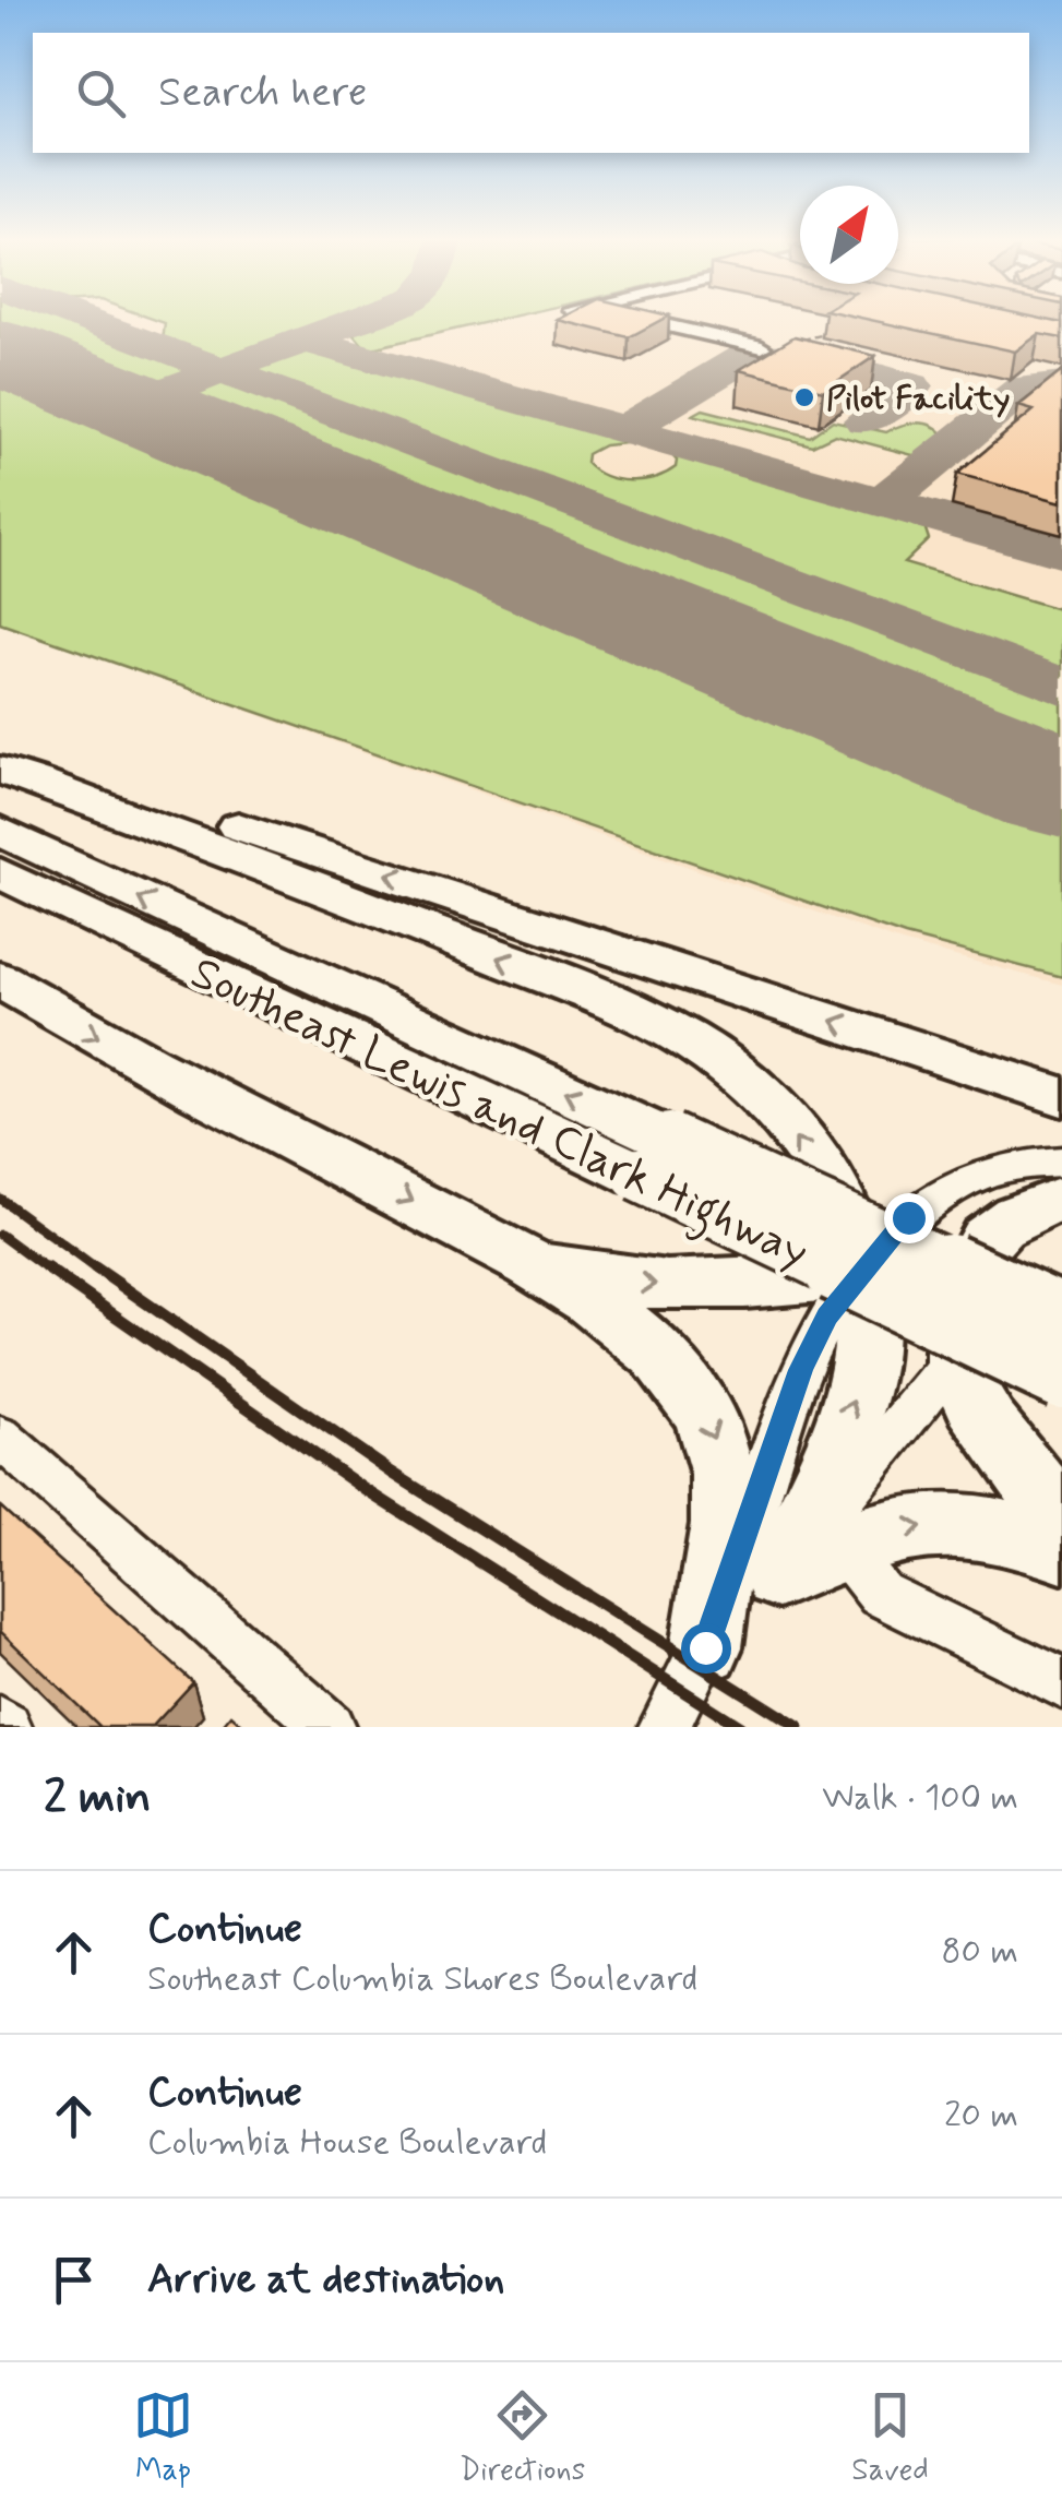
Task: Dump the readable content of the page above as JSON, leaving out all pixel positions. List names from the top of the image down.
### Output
{
  "streets": {
    "highway": ["Southeast Lewis and Clark Highway"]
  },
  "places": ["Pilot Facility"],
  "north": "top right",
  "page": {
    "search": "Search here",
    "heading": ["2 min", "Walk · 100 m"],
    "list": [
      ["Continue", "Southeast Columbia Shores Boulevard", "80 m"],
      ["Continue", "Columbia House Boulevard", "20 m"],
      "Arrive at destination"
    ],
    "nav": ["Map", "Directions", "Saved"]
  }
}
